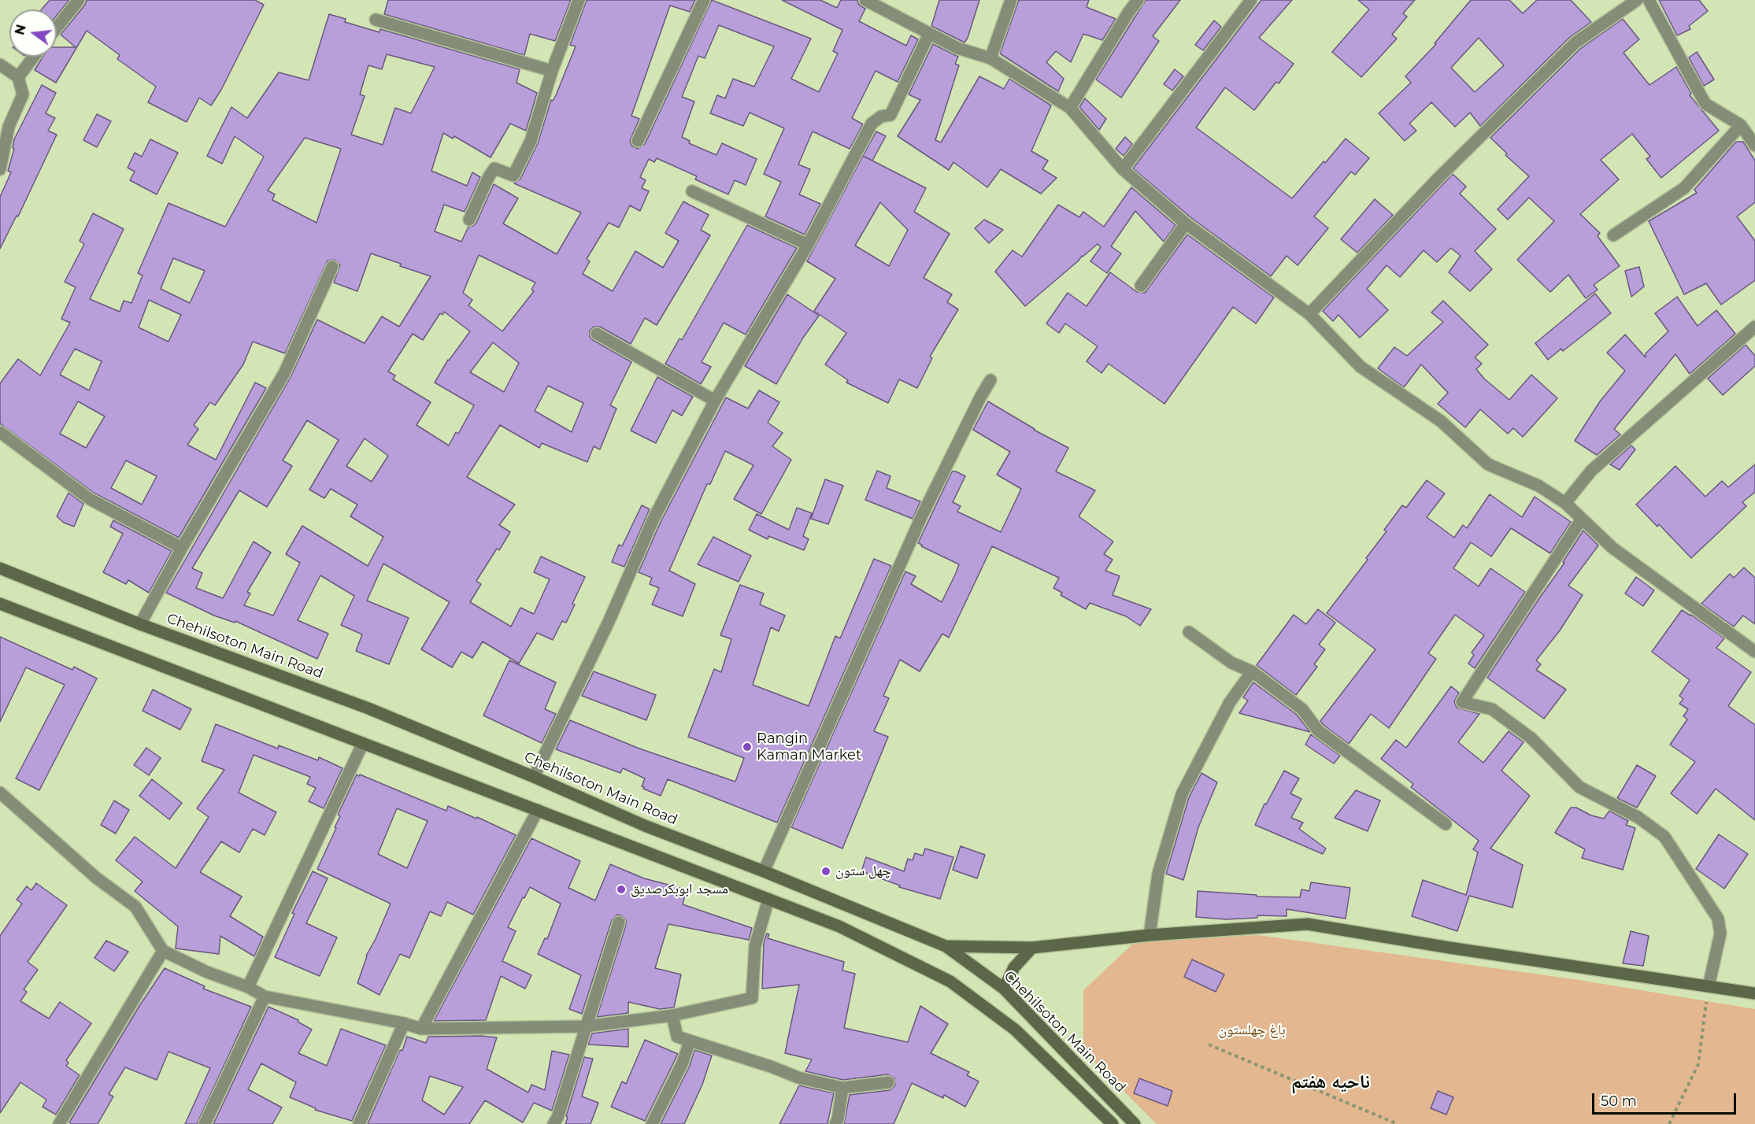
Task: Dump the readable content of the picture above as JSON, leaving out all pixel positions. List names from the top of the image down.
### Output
{
  "streets": {
    "main road": ["Chehilsoton Main Road"]
  },
  "districts": ["ناحیه هفتم"],
  "parks": ["باغ چهلستون"],
  "places": ["Rangin Kaman Market", "چهل ستون", "مسجد ابوبکرصدیق"],
  "scale_bar": "50 m",
  "north": "left"
}
